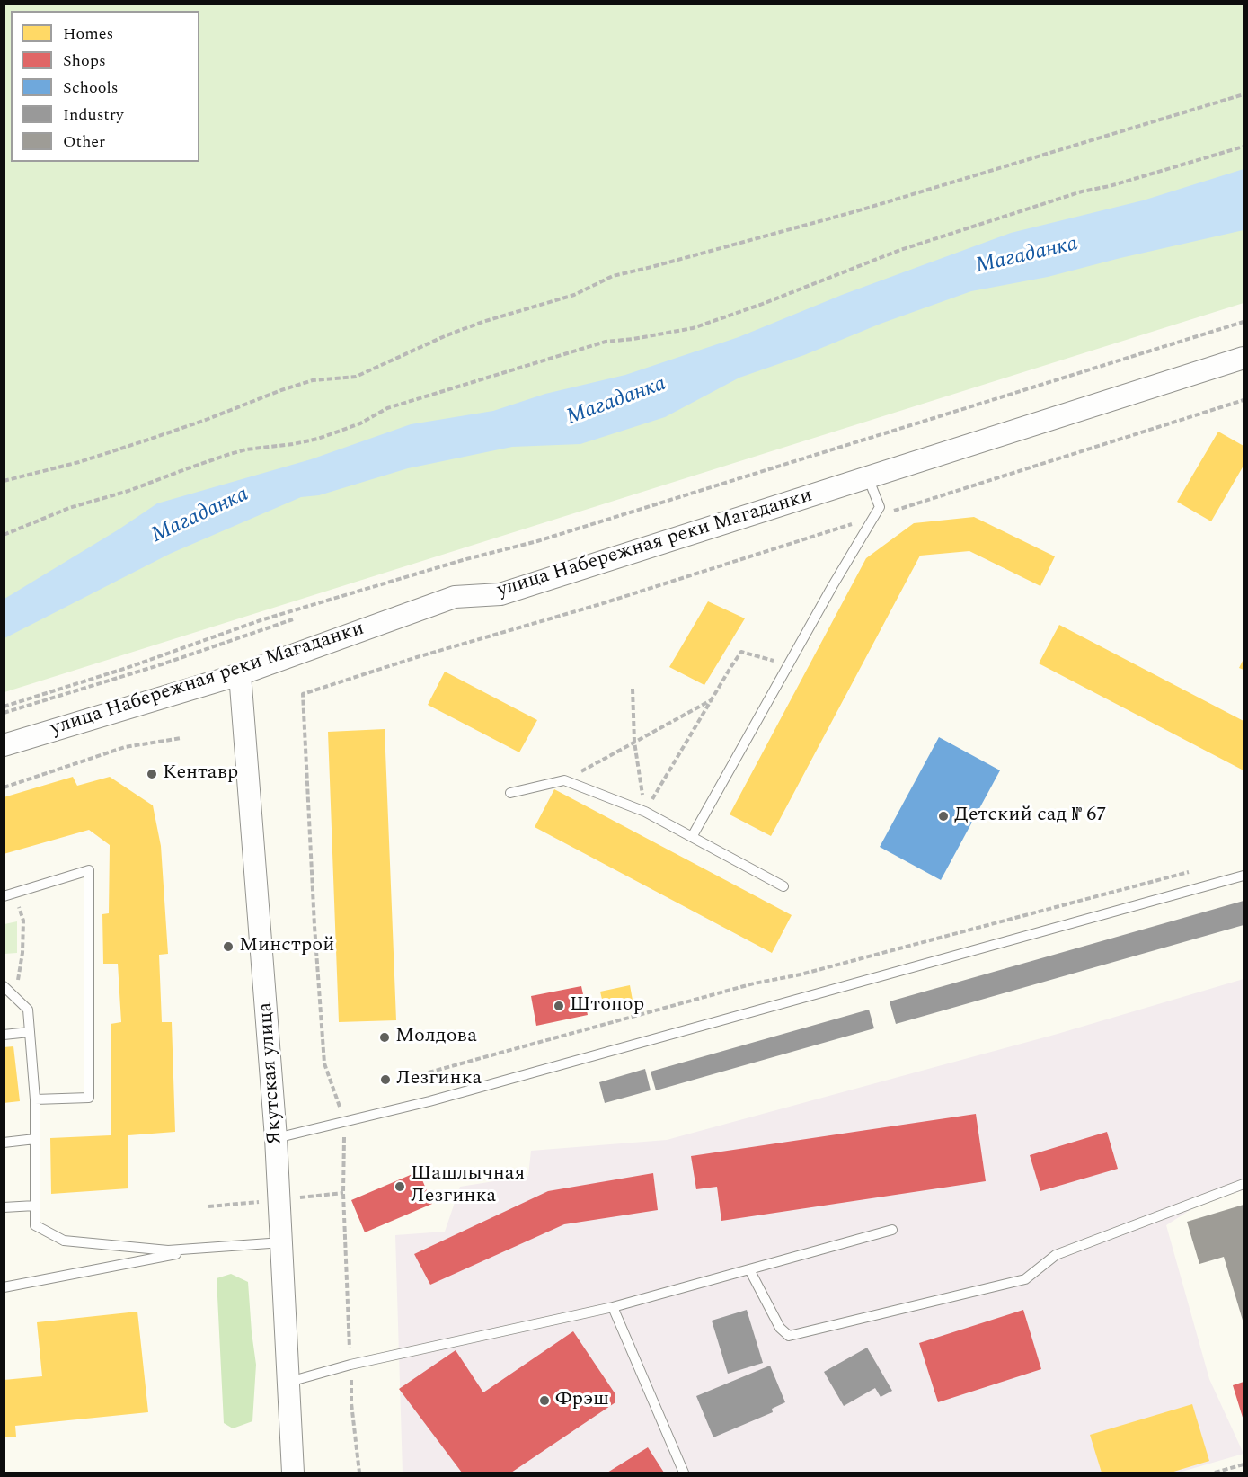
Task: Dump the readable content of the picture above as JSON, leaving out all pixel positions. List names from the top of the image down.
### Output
{
  "streets": {
    "street": ["улица Набережная реки Магаданки", "Якутская улица"]
  },
  "crossings": [
    ["улица Набережная реки Магаданки", "Якутская улица"]
  ],
  "water": ["Магаданка"],
  "places": [
    "Кентавр",
    "Детский сад № 67",
    "Минстрой",
    "Штопор",
    "Молдова",
    "Лезгинка",
    "Шашлычная Лезгинка",
    "Фрэш"
  ],
  "legend": [
    "Homes",
    "Shops",
    "Schools",
    "Industry",
    "Other"
  ]
}
